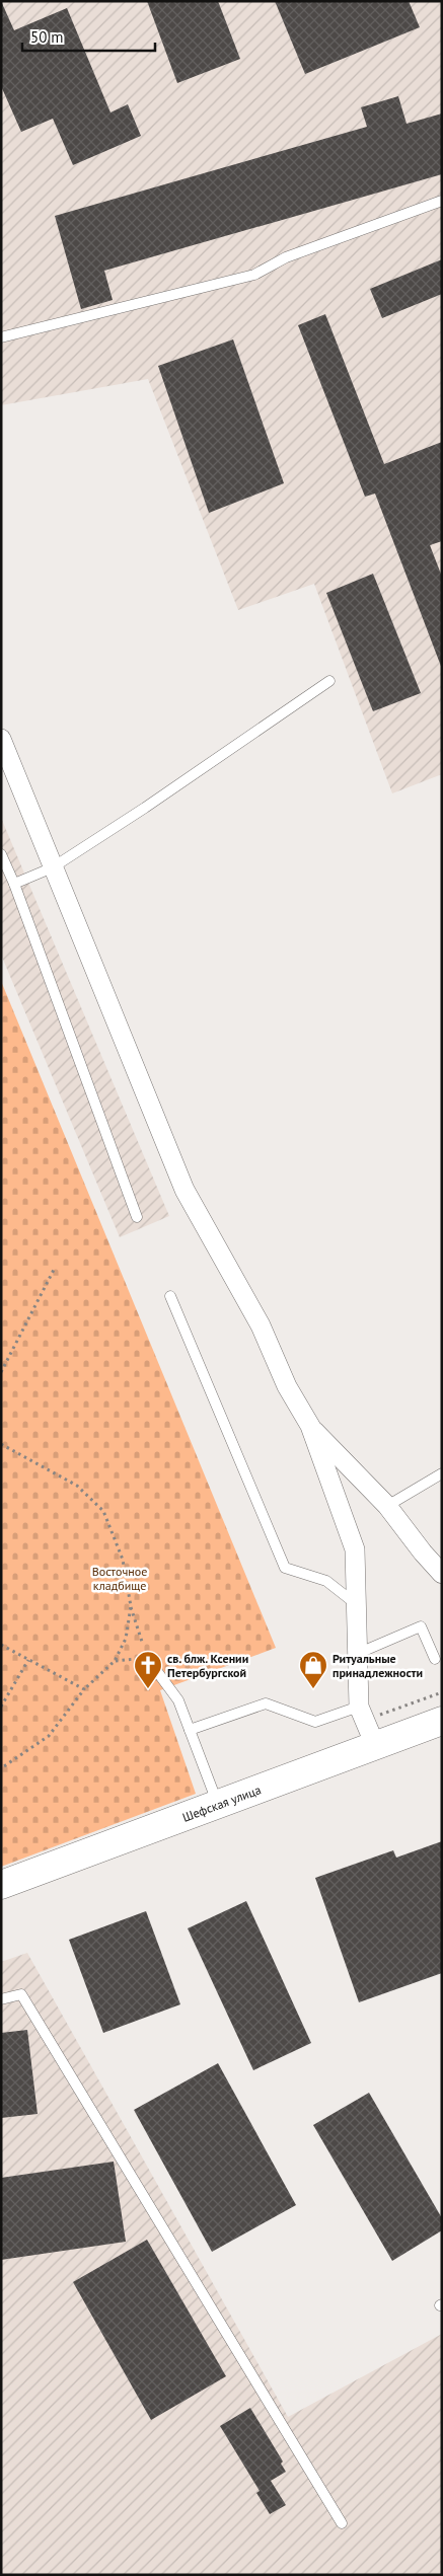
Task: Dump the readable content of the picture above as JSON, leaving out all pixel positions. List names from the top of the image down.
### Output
{
  "streets": {
    "main road": ["Шефская улица"]
  },
  "parks": ["Восточное кладбище"],
  "places": {
    "church": ["св. блж. Ксении Петербургской"],
    "shop": ["Ритуальные принадлежности"]
  },
  "scale_bar": "50 m"
}
